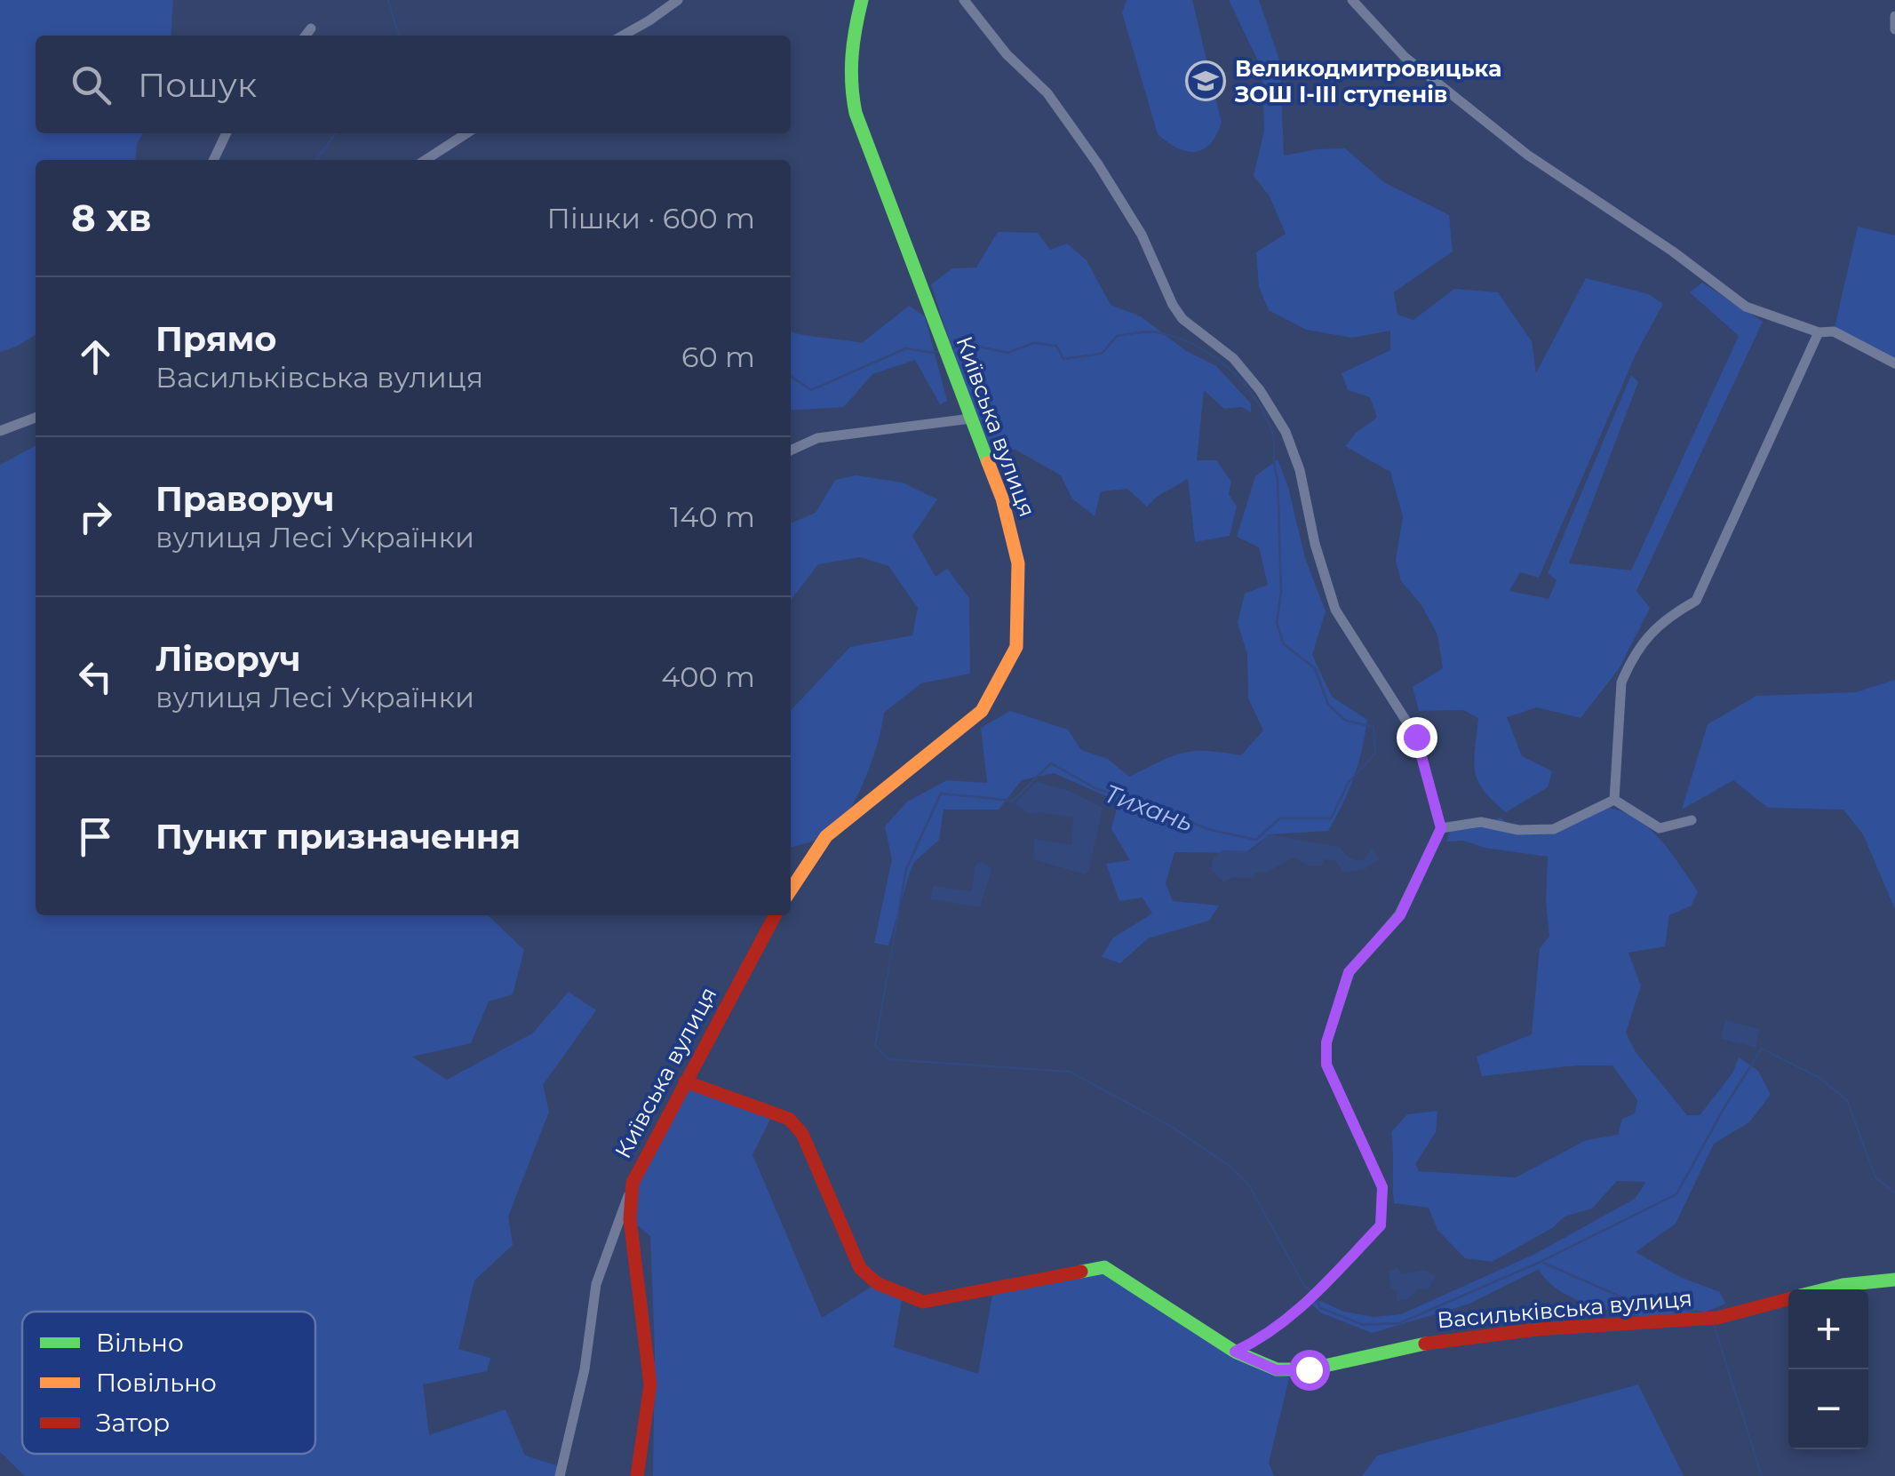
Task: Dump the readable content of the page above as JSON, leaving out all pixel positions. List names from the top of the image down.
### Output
{
  "streets": {
    "main road": ["Київська вулиця", "Васильківська вулиця"]
  },
  "crossings": [
    ["Київська вулиця", "Васильківська вулиця"]
  ],
  "water": ["Тихань"],
  "places": {
    "school or university": ["Великодмитровицька ЗОШ І-ІІІ ступенів"]
  },
  "legend": ["Вільно", "Повільно", "Затор"],
  "page": {
    "search": "Пошук",
    "heading": ["8 хв", "Пішки · 600 m"],
    "list": [
      ["Прямо", "Васильківська вулиця", "60 m"],
      ["Праворуч", "вулиця Лесі Українки", "140 m"],
      ["Ліворуч", "вулиця Лесі Українки", "400 m"],
      "Пункт призначення"
    ],
    "map_buttons": ["+", "−"]
  }
}
